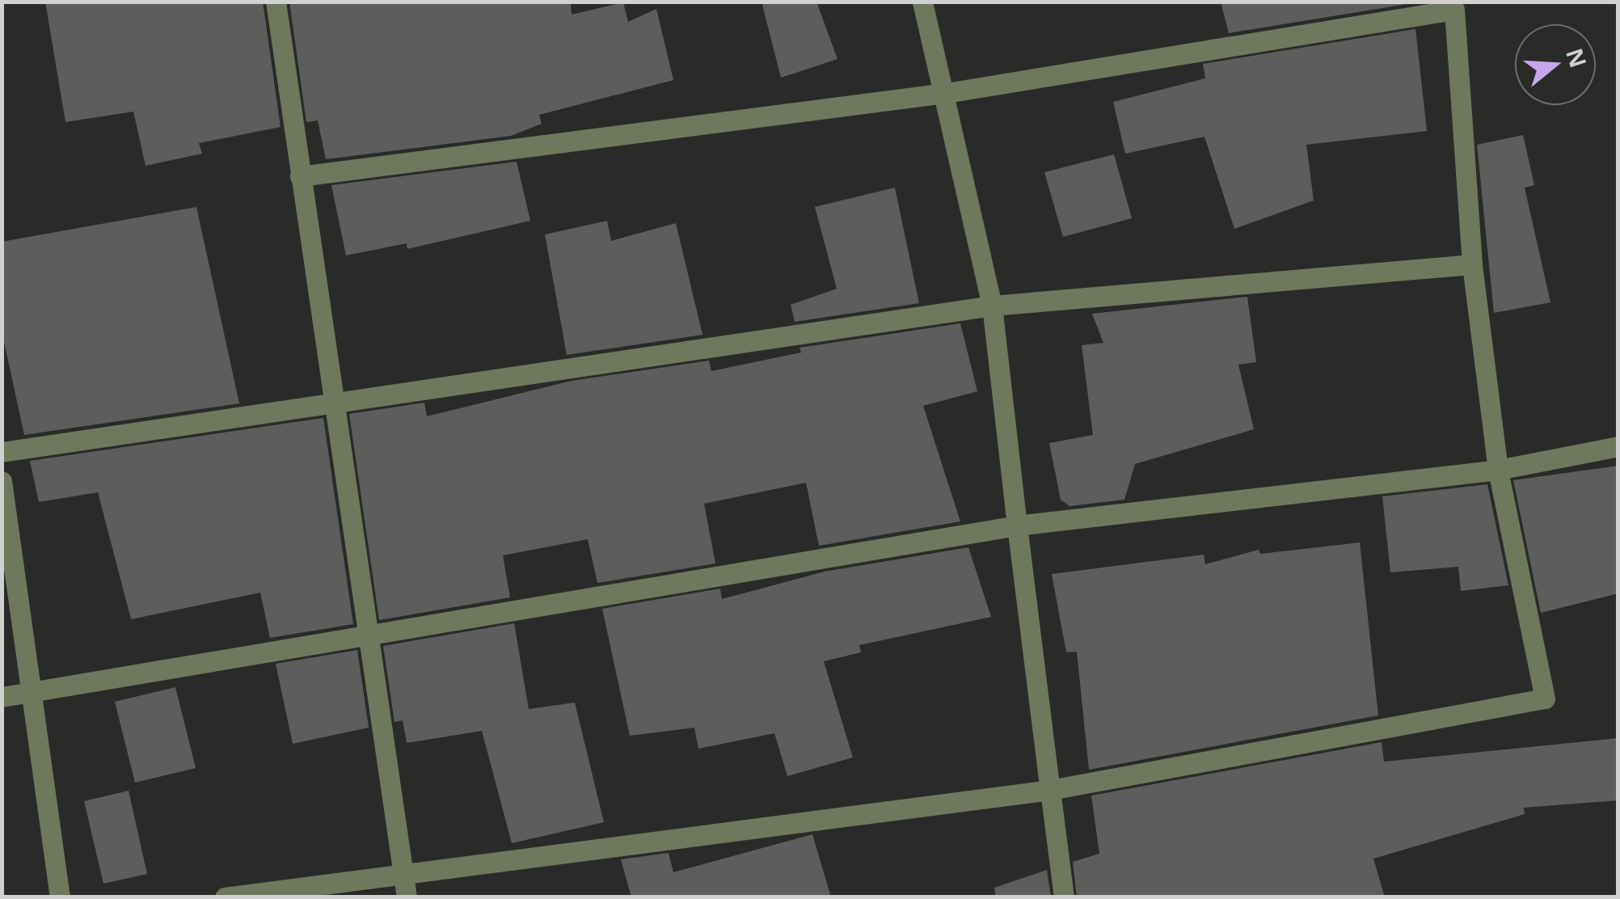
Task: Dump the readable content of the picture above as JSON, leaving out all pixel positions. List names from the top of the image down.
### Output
{
  "north": "right"
}
